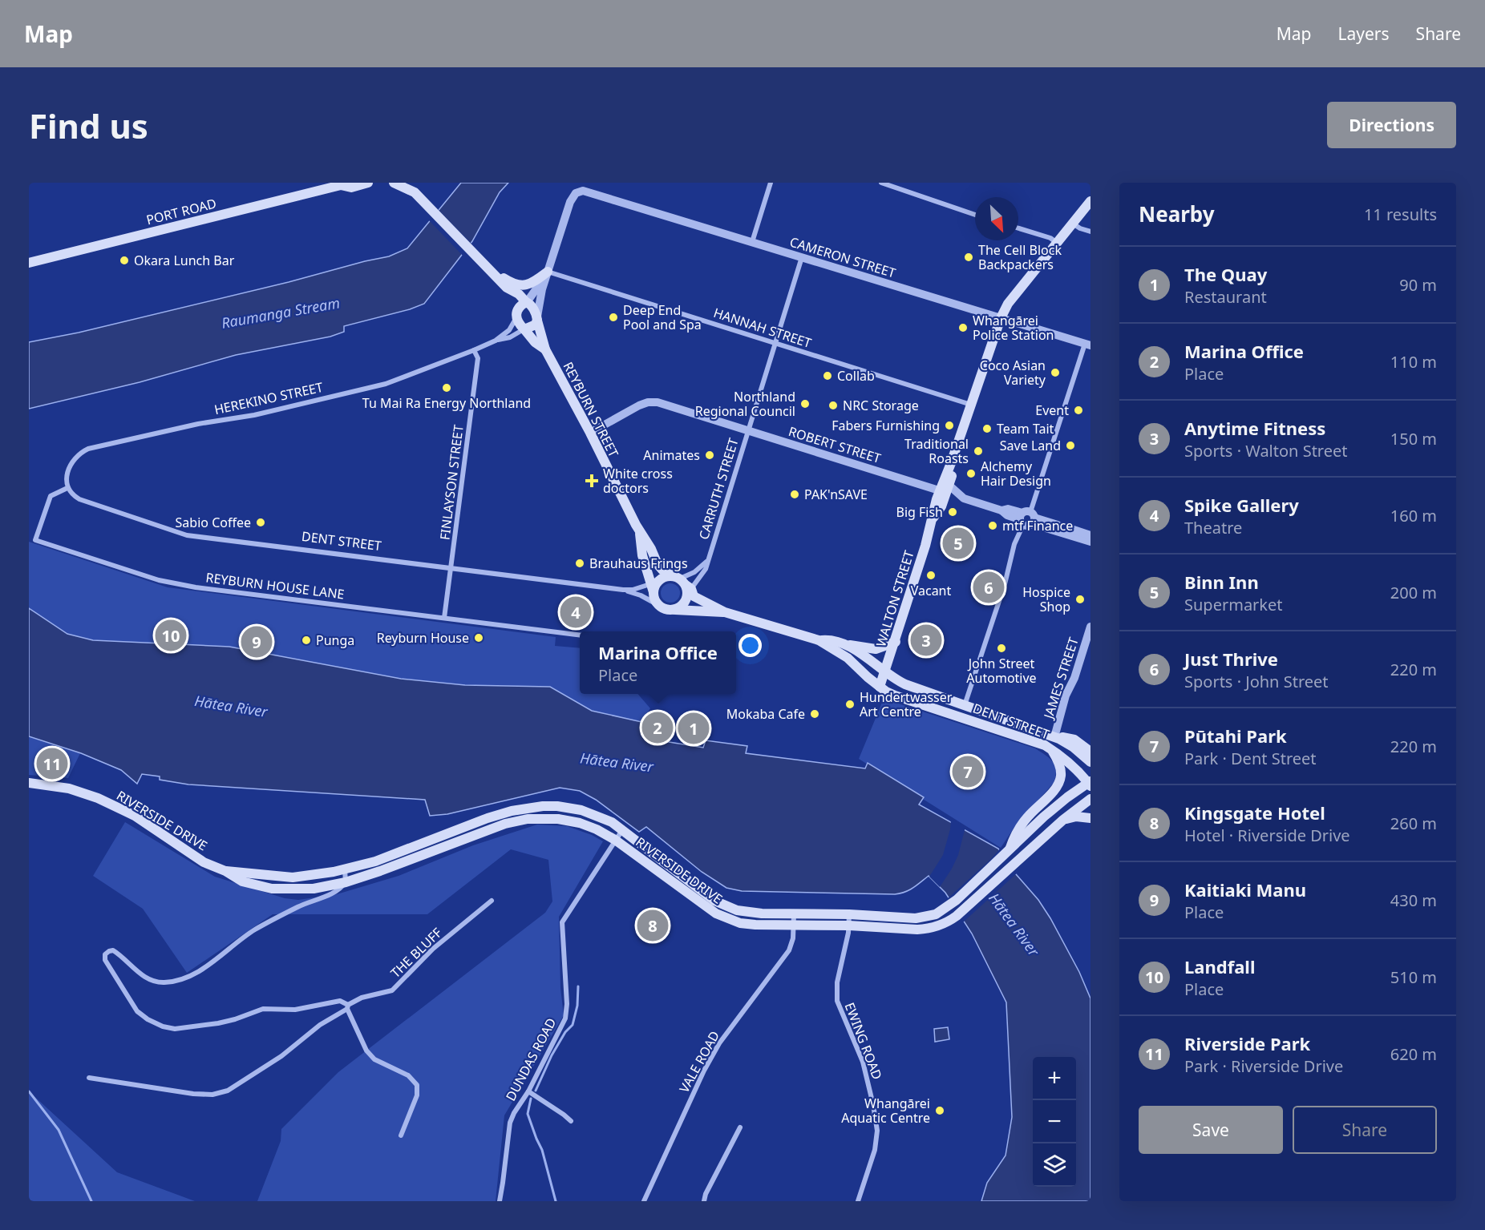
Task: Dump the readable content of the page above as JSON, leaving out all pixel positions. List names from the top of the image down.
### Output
{
  "streets": {
    "main road": [
      "PORT ROAD",
      "REYBURN STREET",
      "DENT STREET",
      "WALTON STREET",
      "RIVERSIDE DRIVE"
    ],
    "street": [
      "CAMERON STREET",
      "HANNAH STREET",
      "HEREKINO STREET",
      "ROBERT STREET",
      "FINLAYSON STREET",
      "CARRUTH STREET",
      "REYBURN HOUSE LANE",
      "JAMES STREET",
      "THE BLUFF",
      "EWING ROAD",
      "DUNDAS ROAD",
      "VALE ROAD"
    ]
  },
  "crossings": [
    ["CAMERON STREET", "REYBURN STREET"],
    ["CAMERON STREET", "CARRUTH STREET"],
    ["CAMERON STREET", "WALTON STREET"],
    ["HANNAH STREET", "REYBURN STREET"],
    ["HANNAH STREET", "CARRUTH STREET"],
    ["HANNAH STREET", "WALTON STREET"],
    ["HEREKINO STREET", "REYBURN STREET"],
    ["HEREKINO STREET", "FINLAYSON STREET"],
    ["HEREKINO STREET", "DENT STREET"],
    ["HEREKINO STREET", "REYBURN HOUSE LANE"],
    ["REYBURN STREET", "ROBERT STREET"],
    ["REYBURN STREET", "CARRUTH STREET"],
    ["REYBURN STREET", "DENT STREET"],
    ["ROBERT STREET", "CARRUTH STREET"],
    ["ROBERT STREET", "WALTON STREET"],
    ["FINLAYSON STREET", "DENT STREET"],
    ["FINLAYSON STREET", "REYBURN HOUSE LANE"],
    ["CARRUTH STREET", "DENT STREET"],
    ["DENT STREET", "REYBURN HOUSE LANE"],
    ["DENT STREET", "WALTON STREET"],
    ["DENT STREET", "JAMES STREET"],
    ["DENT STREET", "RIVERSIDE DRIVE"],
    ["RIVERSIDE DRIVE", "EWING ROAD"],
    ["RIVERSIDE DRIVE", "DUNDAS ROAD"],
    ["RIVERSIDE DRIVE", "VALE ROAD"]
  ],
  "water": ["Raumanga Stream", "Hātea River"],
  "places": {
    "other": [
      "The Cell Block Backpackers",
      "Okara Lunch Bar",
      "Deep End Pool and Spa",
      "Whangārei Police Station",
      "Coco Asian Variety",
      "Collab",
      "Tu Mai Ra Energy Northland",
      "Northland Regional Council",
      "NRC Storage",
      "Event",
      "Fabers Furnishing",
      "Team Tait",
      "Save Land",
      "Traditional Roasts",
      "Animates",
      "Alchemy Hair Design",
      "PAK'nSAVE",
      "Big Fish",
      "Sabio Coffee",
      "mtf Finance",
      "Brauhaus Frings",
      "Vacant",
      "Hospice Shop",
      "Reyburn House",
      "Punga",
      "John Street Automotive",
      "Hundertwasser Art Centre",
      "Mokaba Cafe",
      "Whangārei Aquatic Centre"
    ],
    "health": ["White cross doctors"]
  },
  "north": "bottom right",
  "page": {
    "header": "Map",
    "nav": ["Map", "Layers", "Share"],
    "buttons": [
      "Directions",
      ["Save", "Share"]
    ],
    "title": "Find us",
    "heading": ["Nearby", "11 results"],
    "list": [
      {
        "mark": "1",
        "name": "The Quay",
        "note": "Restaurant",
        "value": "90 m"
      },
      {
        "mark": "2",
        "name": "Marina Office",
        "note": "Place",
        "value": "110 m"
      },
      {
        "mark": "3",
        "name": "Anytime Fitness",
        "note": "Sports · Walton Street",
        "value": "150 m"
      },
      {
        "mark": "4",
        "name": "Spike Gallery",
        "note": "Theatre",
        "value": "160 m"
      },
      {
        "mark": "5",
        "name": "Binn Inn",
        "note": "Supermarket",
        "value": "200 m"
      },
      {
        "mark": "6",
        "name": "Just Thrive",
        "note": "Sports · John Street",
        "value": "220 m"
      },
      {
        "mark": "7",
        "name": "Pūtahi Park",
        "note": "Park · Dent Street",
        "value": "220 m"
      },
      {
        "mark": "8",
        "name": "Kingsgate Hotel",
        "note": "Hotel · Riverside Drive",
        "value": "260 m"
      },
      {
        "mark": "9",
        "name": "Kaitiaki Manu",
        "note": "Place",
        "value": "430 m"
      },
      {
        "mark": "10",
        "name": "Landfall",
        "note": "Place",
        "value": "510 m"
      },
      {
        "mark": "11",
        "name": "Riverside Park",
        "note": "Park · Riverside Drive",
        "value": "620 m"
      }
    ],
    "pins": [
      "5",
      "6",
      "4",
      "10",
      "3",
      "9",
      "2",
      "1",
      "11",
      "7",
      "8"
    ],
    "popup": ["Marina Office", "Place"],
    "map_buttons": ["+", "−"]
  }
}
